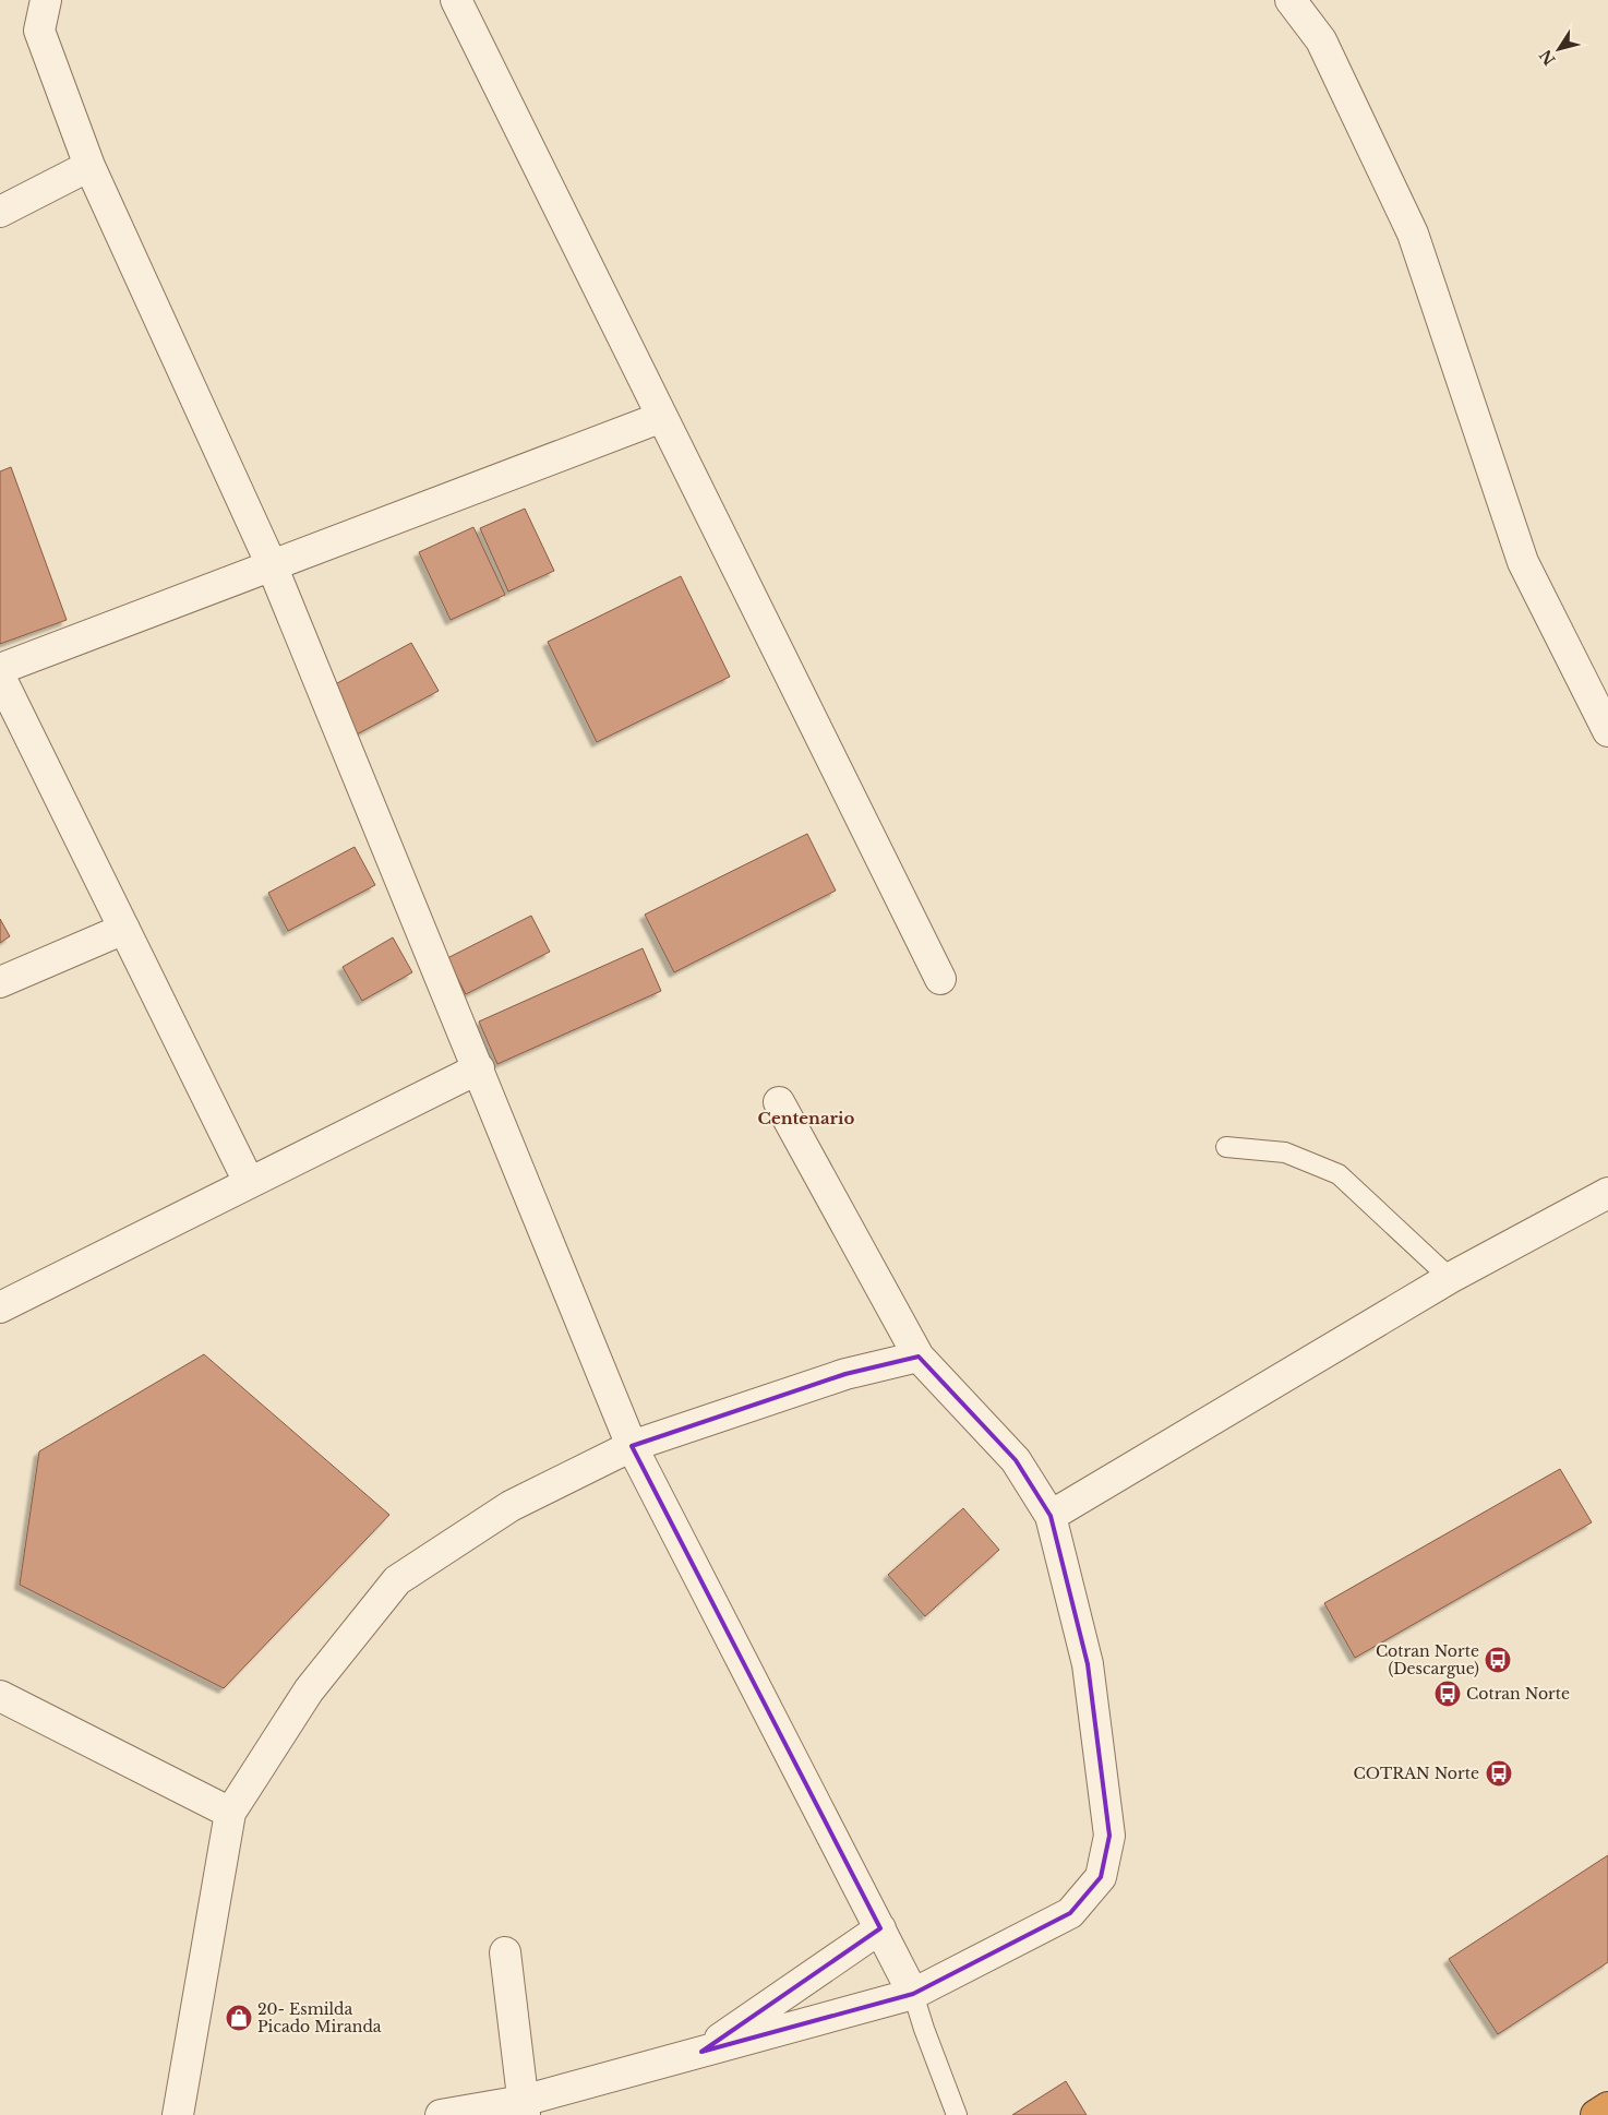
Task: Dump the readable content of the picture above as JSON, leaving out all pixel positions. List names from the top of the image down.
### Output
{
  "districts": ["Centenario"],
  "places": {
    "bus stop": ["Cotran Norte (Descargue)", "Cotran Norte", "COTRAN Norte"],
    "shop": ["20- Esmilda Picado Miranda"]
  },
  "north": "bottom left"
}
